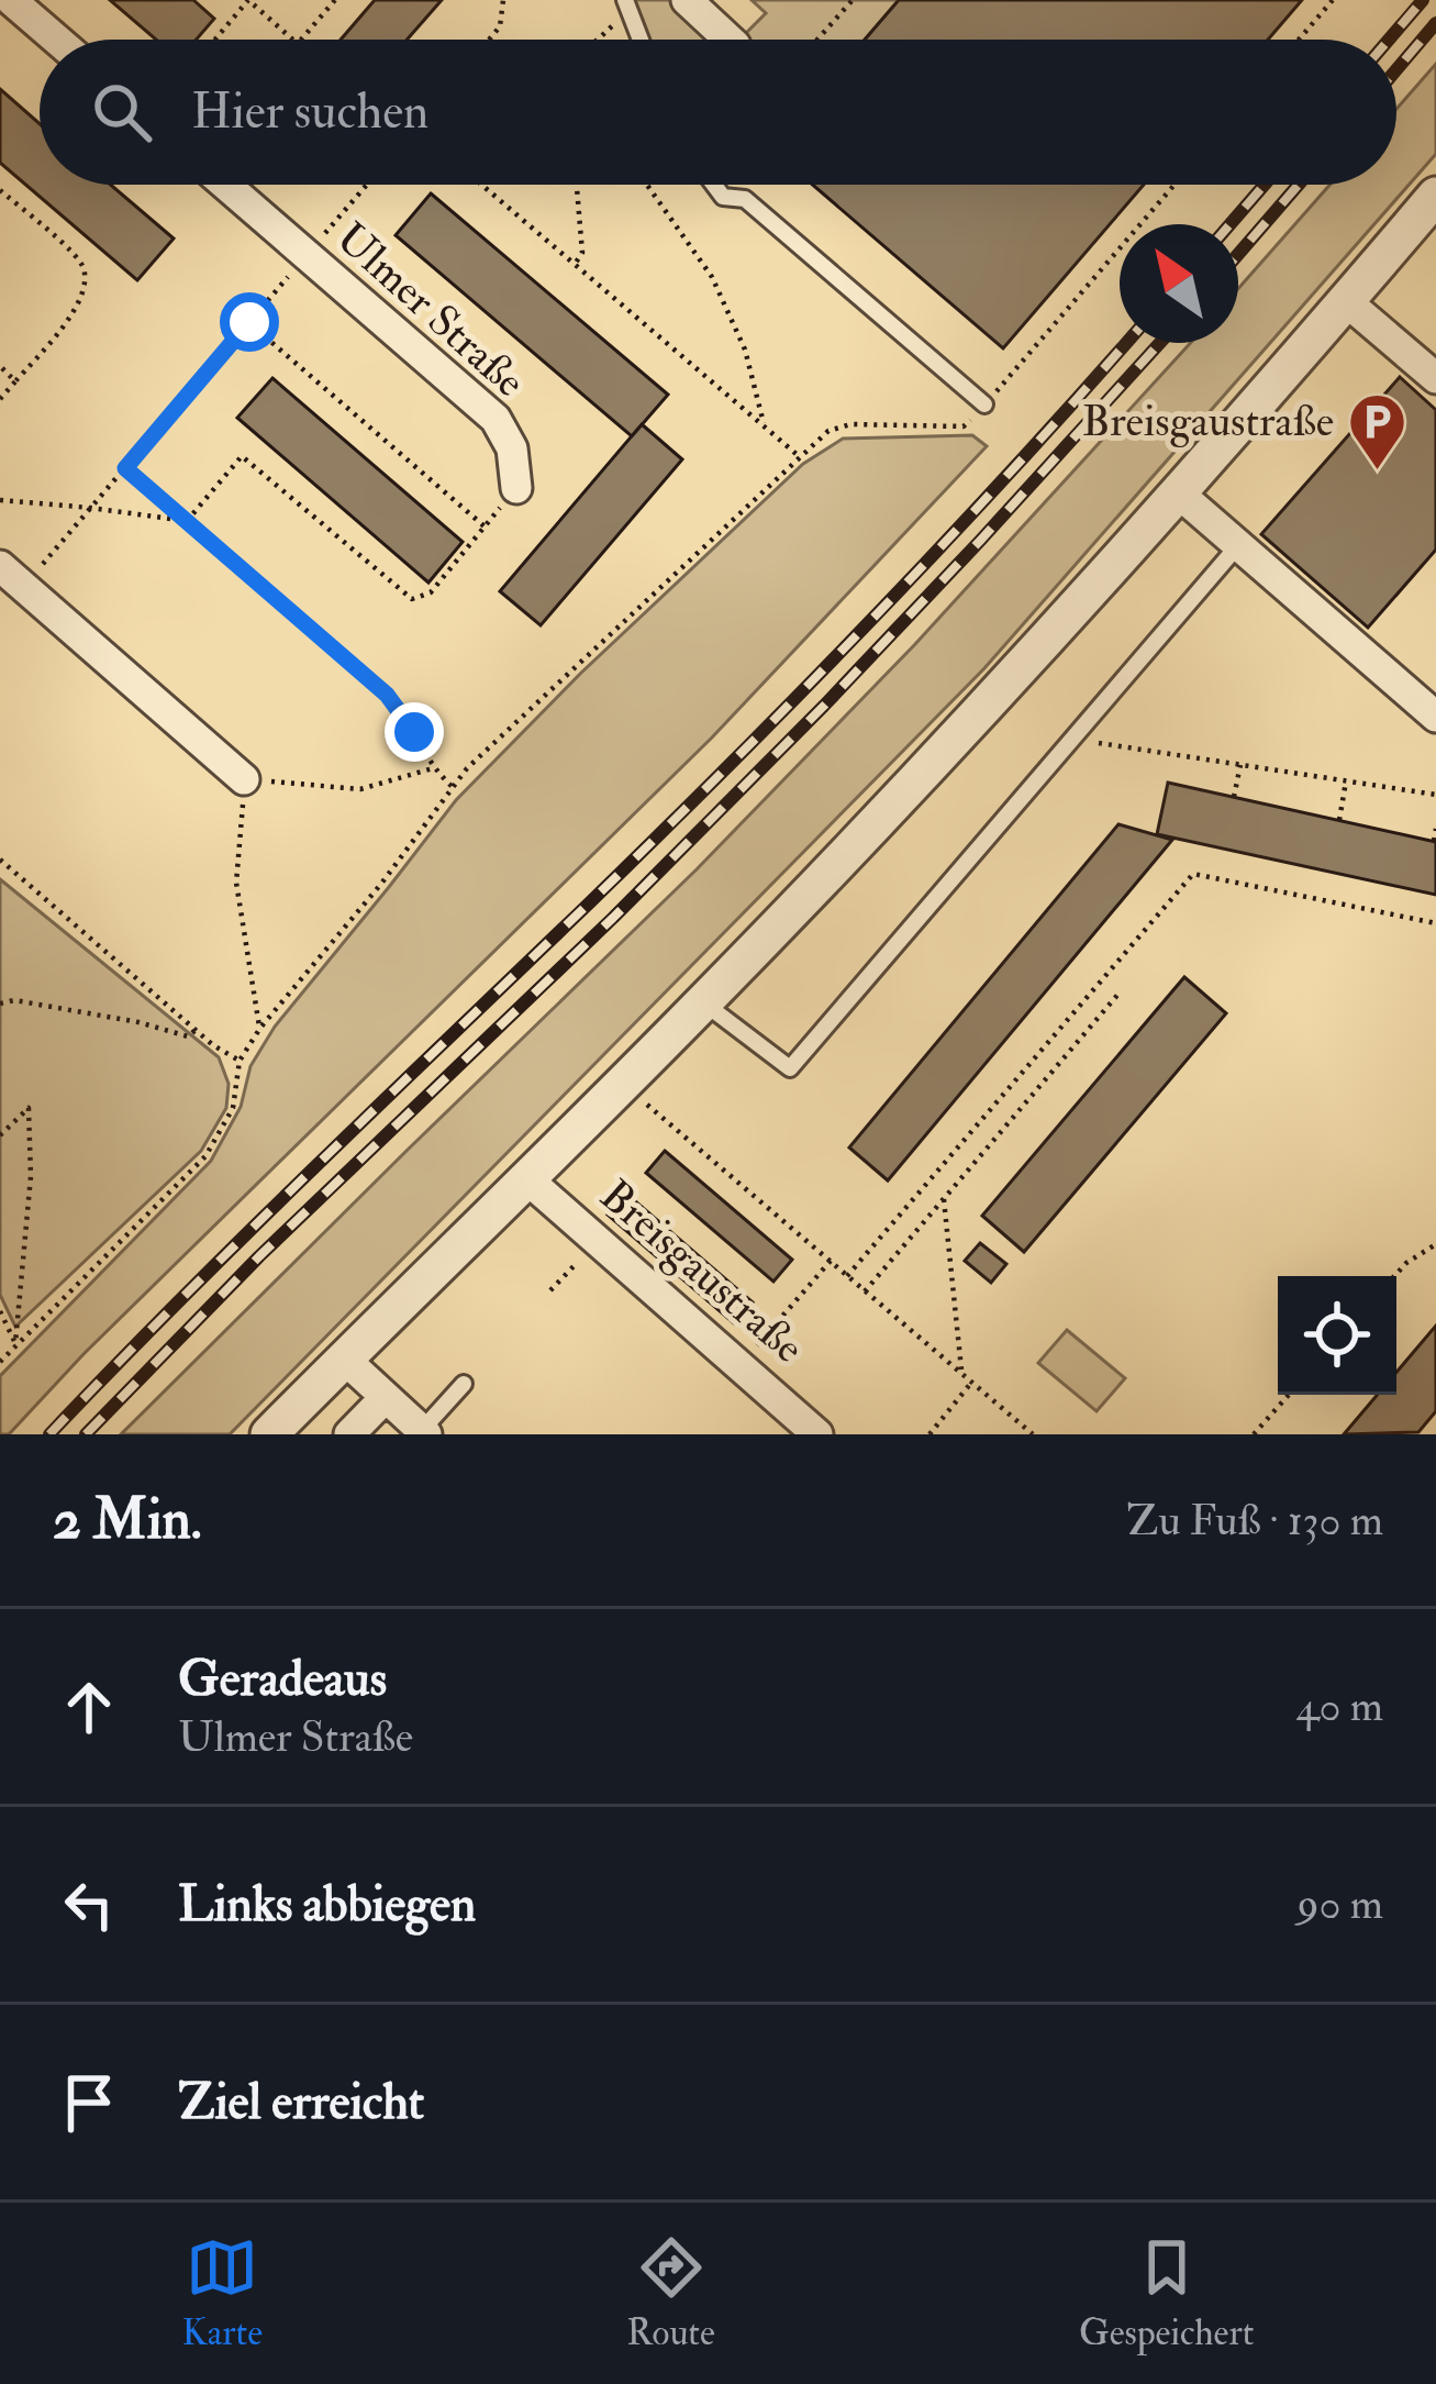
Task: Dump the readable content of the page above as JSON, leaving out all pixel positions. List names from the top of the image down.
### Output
{
  "streets": {
    "street": ["Ulmer Straße", "Breisgaustraße"]
  },
  "places": {
    "parking": ["Breisgaustraße"]
  },
  "north": "top left",
  "page": {
    "search": "Hier suchen",
    "heading": ["2 Min.", "Zu Fuß · 130 m"],
    "list": [
      ["Geradeaus", "Ulmer Straße", "40 m"],
      ["Links abbiegen", "90 m"],
      "Ziel erreicht"
    ],
    "nav": ["Karte", "Route", "Gespeichert"]
  }
}
